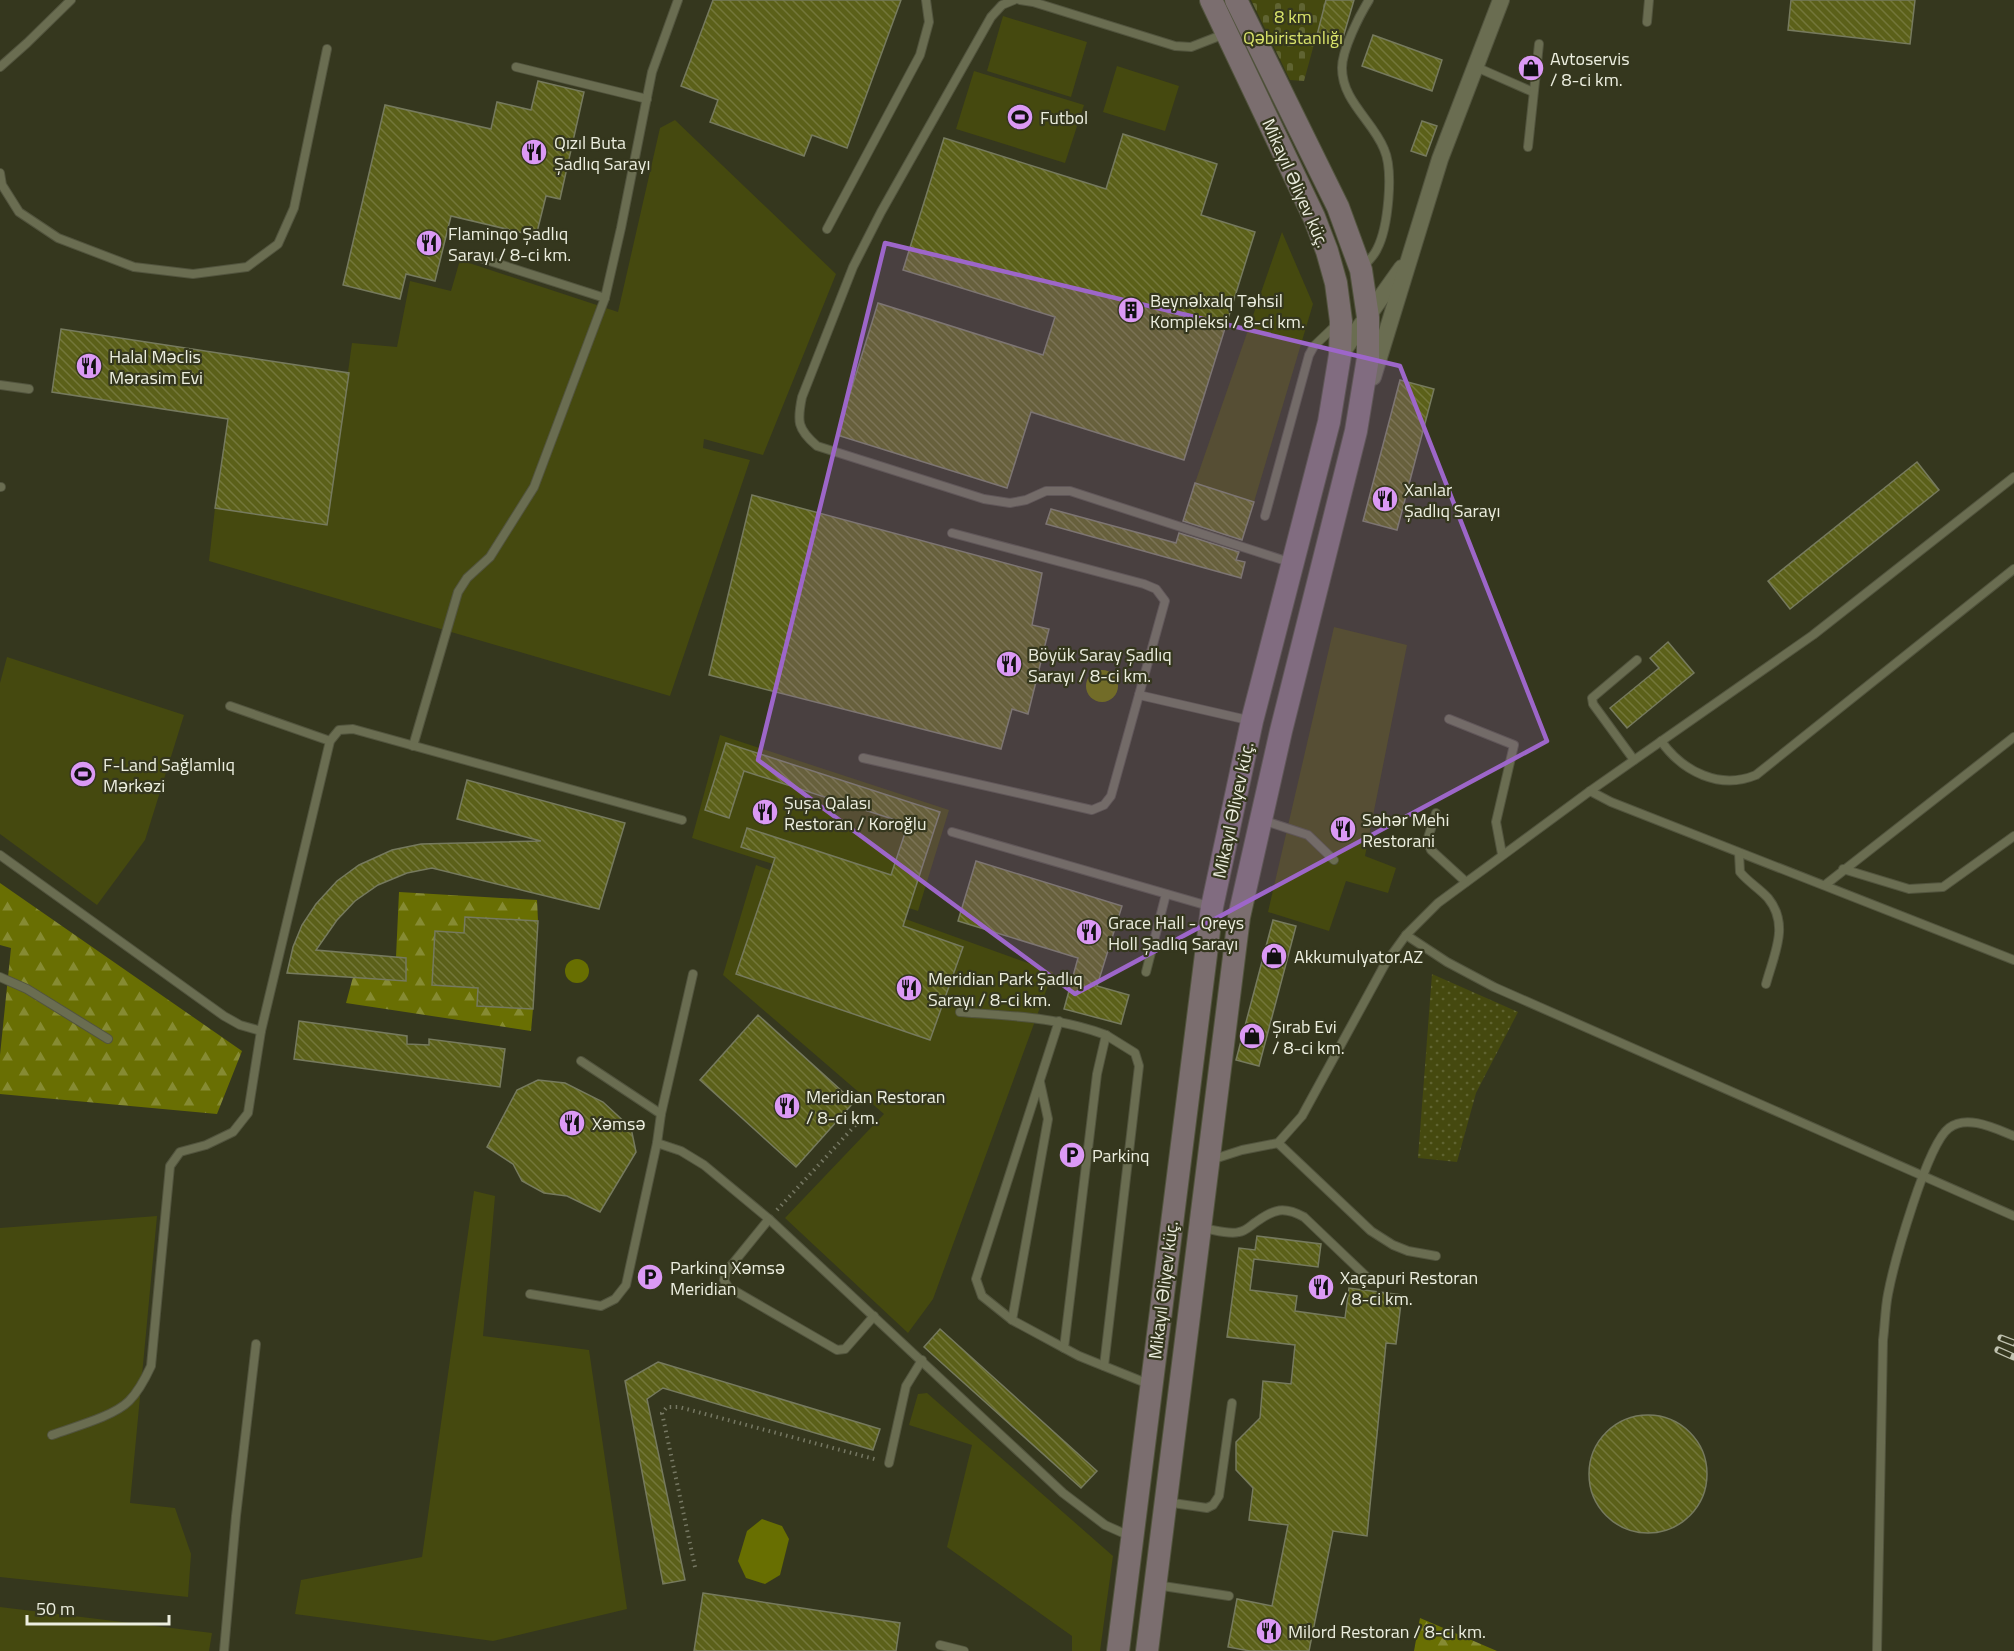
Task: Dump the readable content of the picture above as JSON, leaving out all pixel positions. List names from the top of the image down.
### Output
{
  "streets": {
    "main road": ["Mikayıl Əliyev küç."]
  },
  "parks": ["8 km Qəbiristanlığı"],
  "places": {
    "shop": ["Avtoservis / 8-ci km.", "Akkumulyator.AZ", "Şırab Evi / 8-ci km."],
    "sports": ["Futbol", "F-Land Sağlamlıq Mərkəzi"],
    "restaurant": [
      "Qızıl Buta Şadlıq Sarayı",
      "Flaminqo Şadlıq Sarayı / 8-ci km.",
      "Halal Məclis Mərasim Evi",
      "Xanlar Şadlıq Sarayı",
      "Böyük Saray Şadlıq Sarayı / 8-ci km.",
      "Şuşa Qalası Restoran / Koroğlu",
      "Səhər Mehi Restorani",
      "Grace Hall - Qreys Holl Şadlıq Sarayı",
      "Meridian Park Şadlıq Sarayı / 8-ci km.",
      "Meridian Restoran / 8-ci km.",
      "Xəmsə",
      "Xaçapuri Restoran / 8-ci km.",
      "Milord Restoran / 8-ci km."
    ],
    "building": ["Beynəlxalq Təhsil Kompleksi / 8-ci km."],
    "parking": ["Parkinq", "Parkinq Xəmsə Meridian"]
  },
  "scale_bar": "50 m"
}
